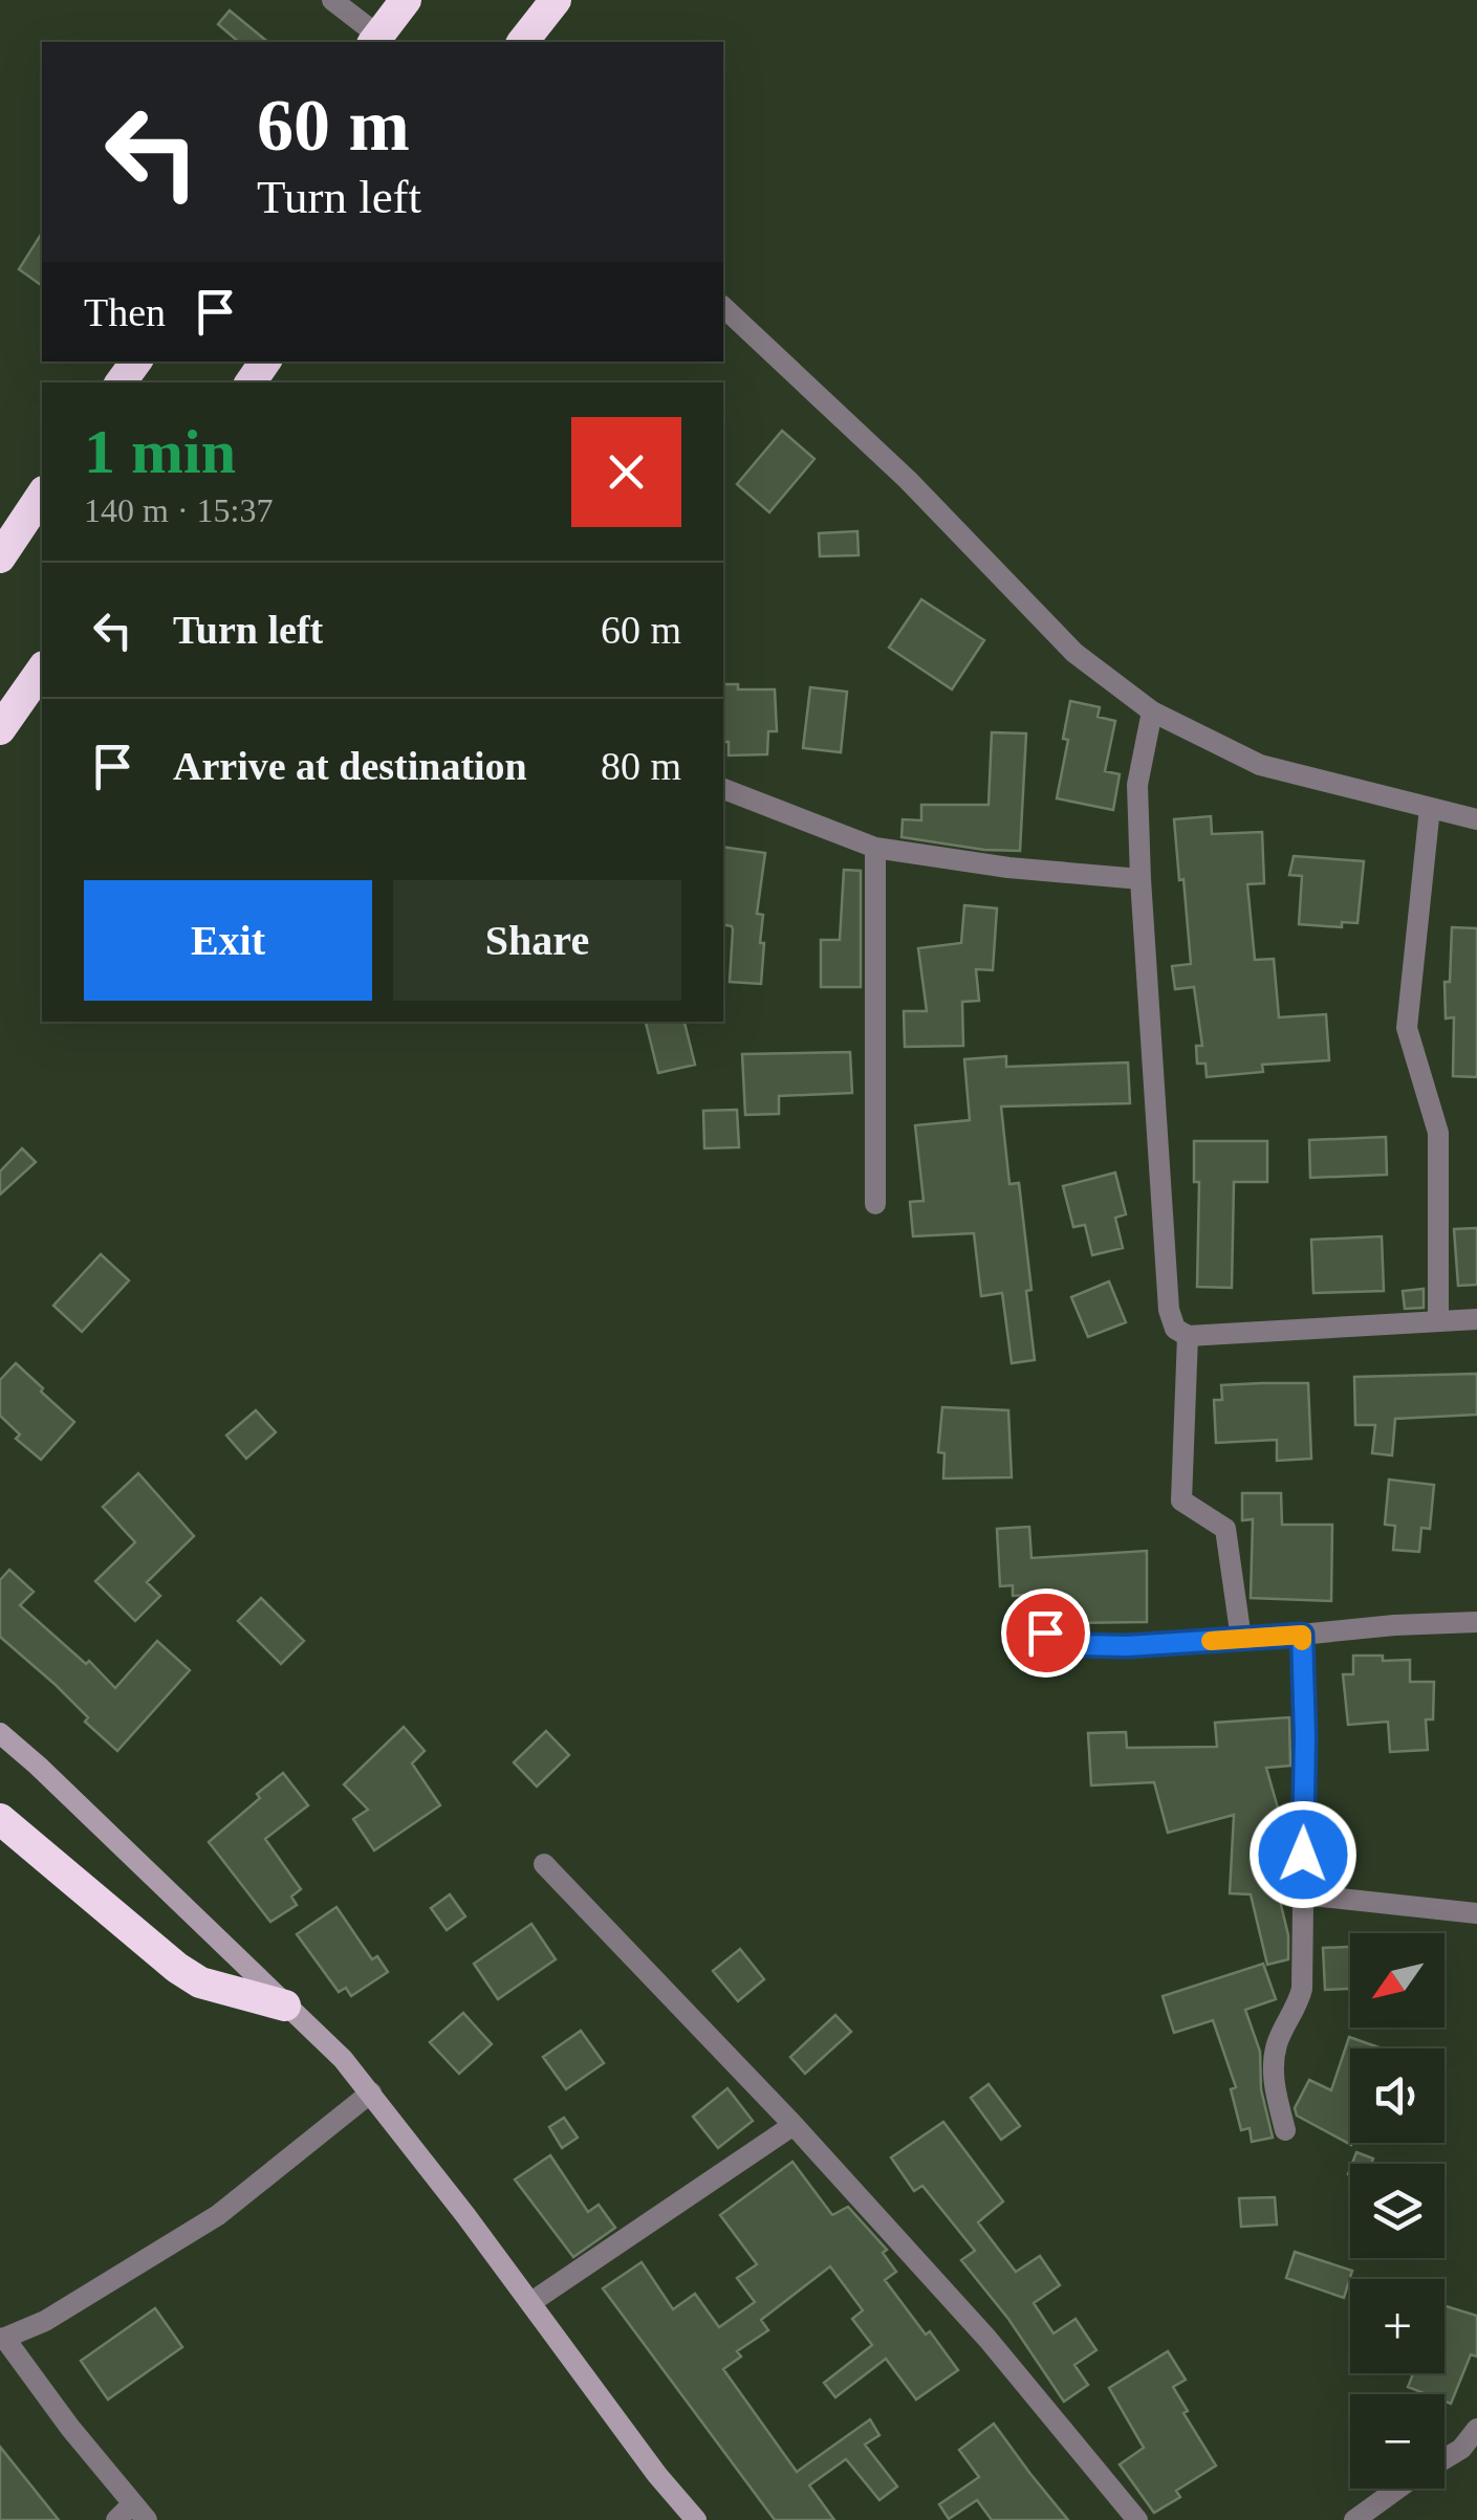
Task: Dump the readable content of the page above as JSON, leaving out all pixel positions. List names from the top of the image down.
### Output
{
  "north": "bottom left",
  "page": {
    "turn": ["60 m", "Turn left"],
    "then": "Then",
    "heading": ["1 min", "140 m · 15:37"],
    "list": [
      {
        "name": "Turn left",
        "value": "60 m"
      },
      {
        "name": "Arrive at destination",
        "value": "80 m"
      }
    ],
    "buttons": ["Exit", "Share"],
    "map_buttons": ["+", "−"]
  }
}
